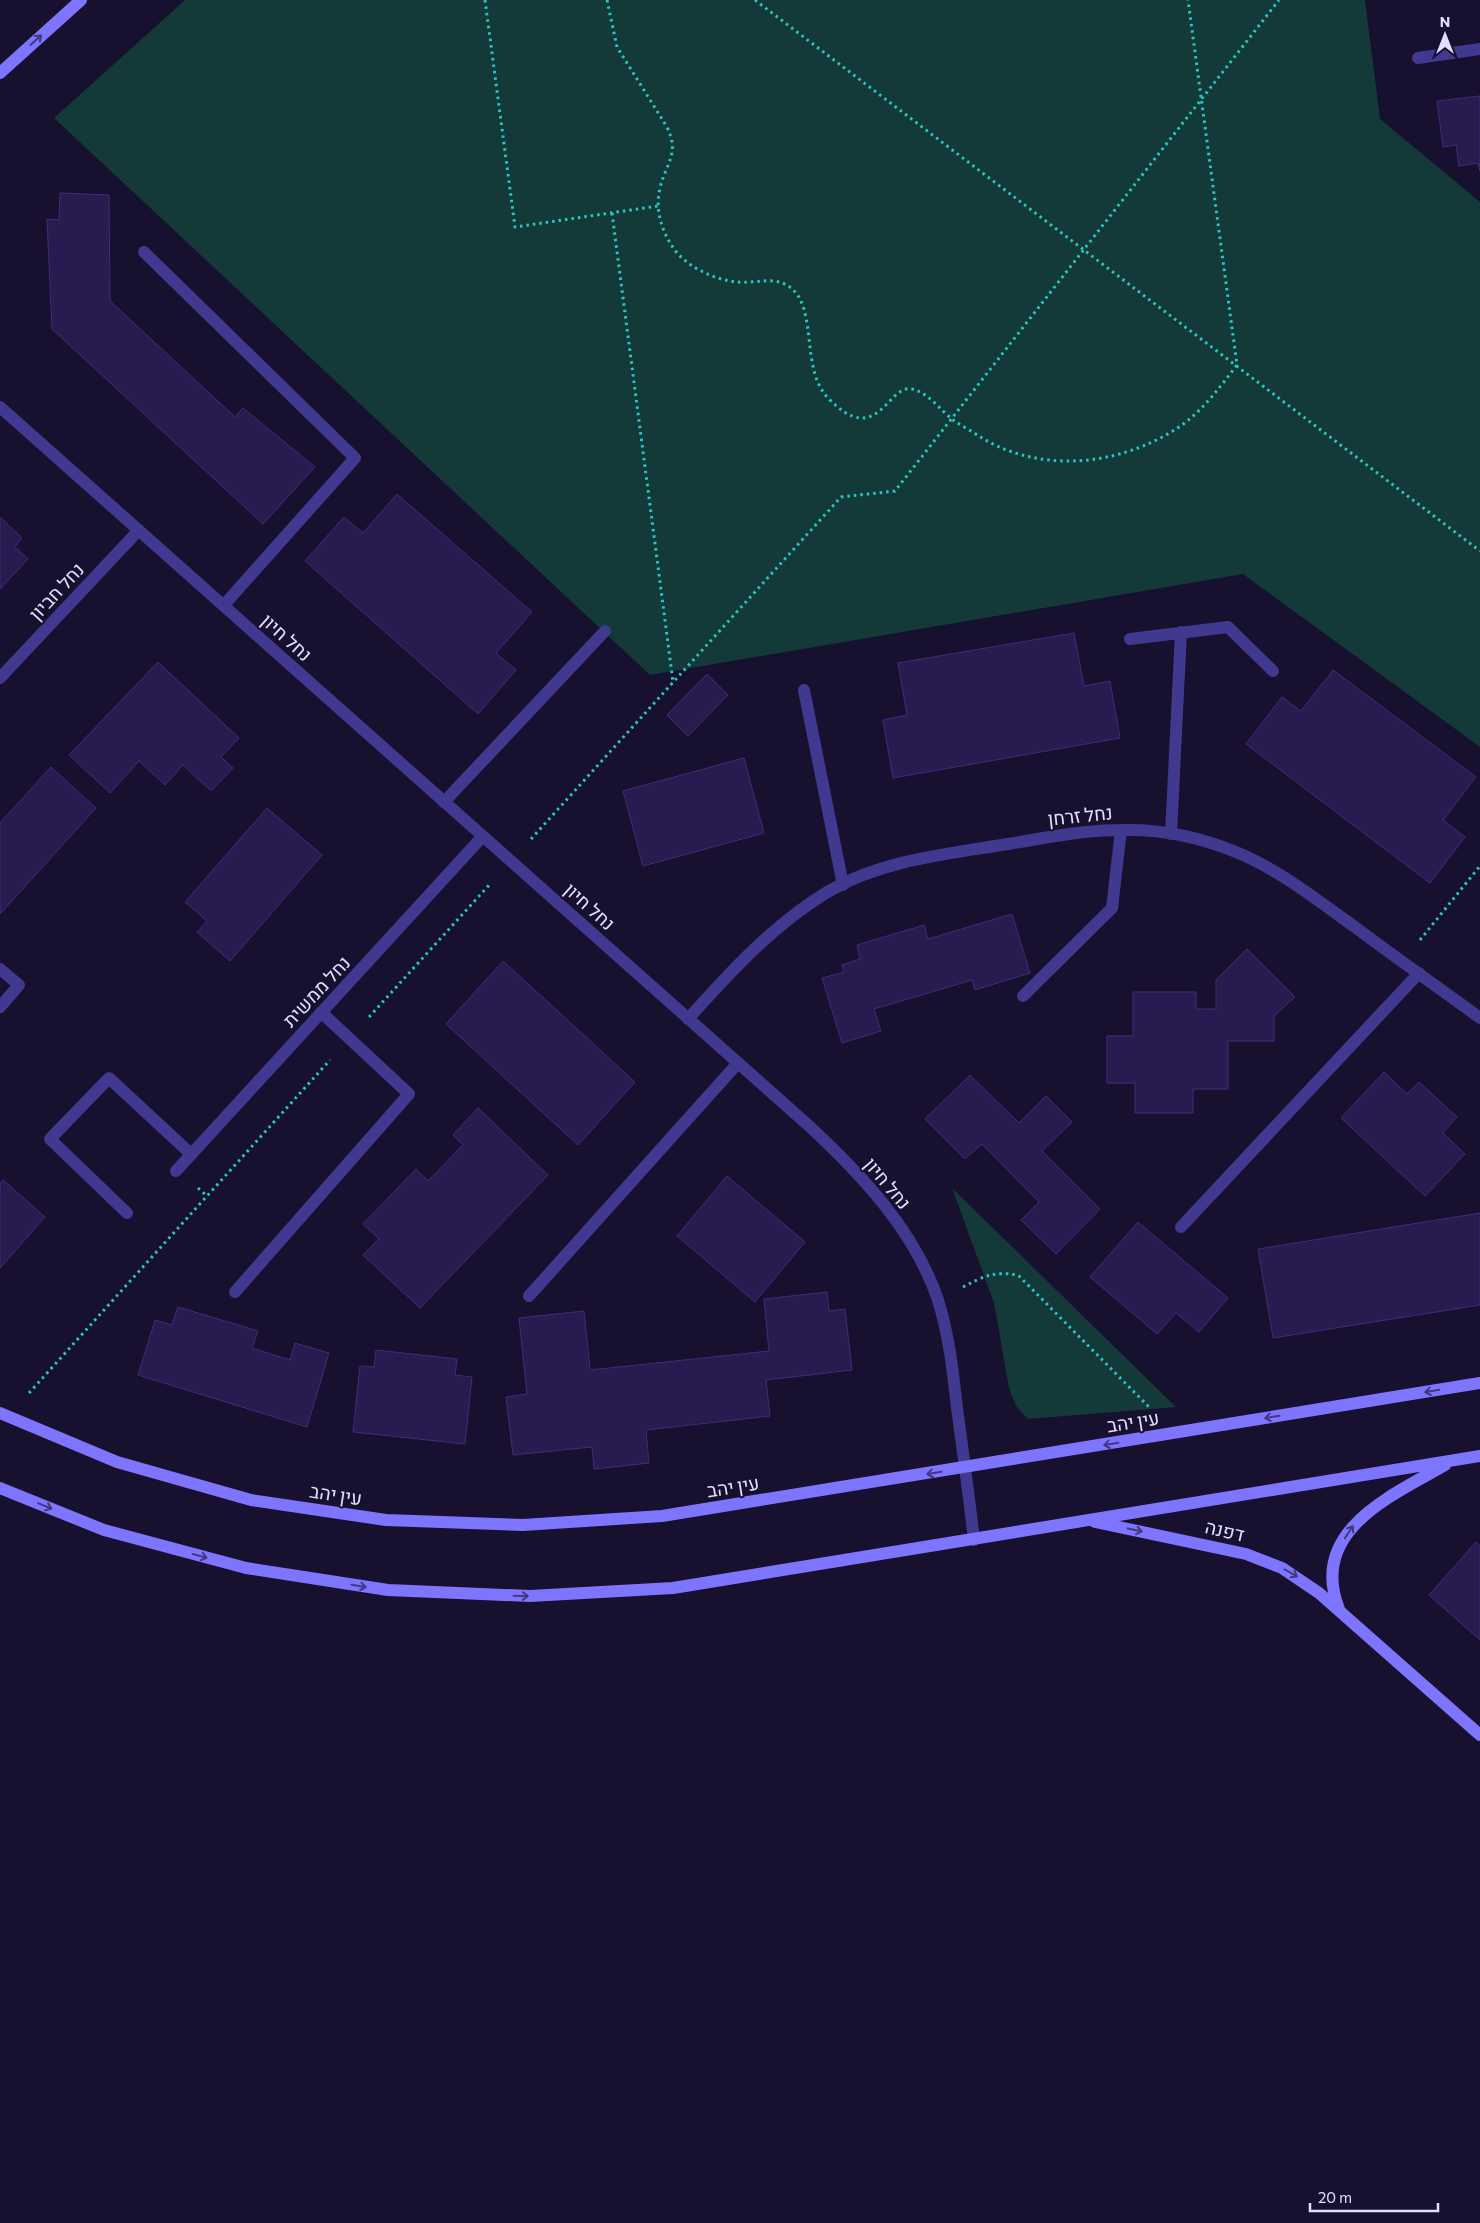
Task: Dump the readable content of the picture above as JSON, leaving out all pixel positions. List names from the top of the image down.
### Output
{
  "streets": {
    "street": [
      "נחל חביון",
      "נחל חיון",
      "נחל זרחן",
      "נחל ממשית",
      "עין יהב",
      "דפנה"
    ]
  },
  "crossings": [
    ["נחל חביון", "נחל חיון"],
    ["נחל חיון", "נחל זרחן"],
    ["נחל חיון", "נחל ממשית"],
    ["נחל חיון", "עין יהב"]
  ],
  "one_way": ["דפנה"],
  "scale_bar": "20 m",
  "north": "top"
}
